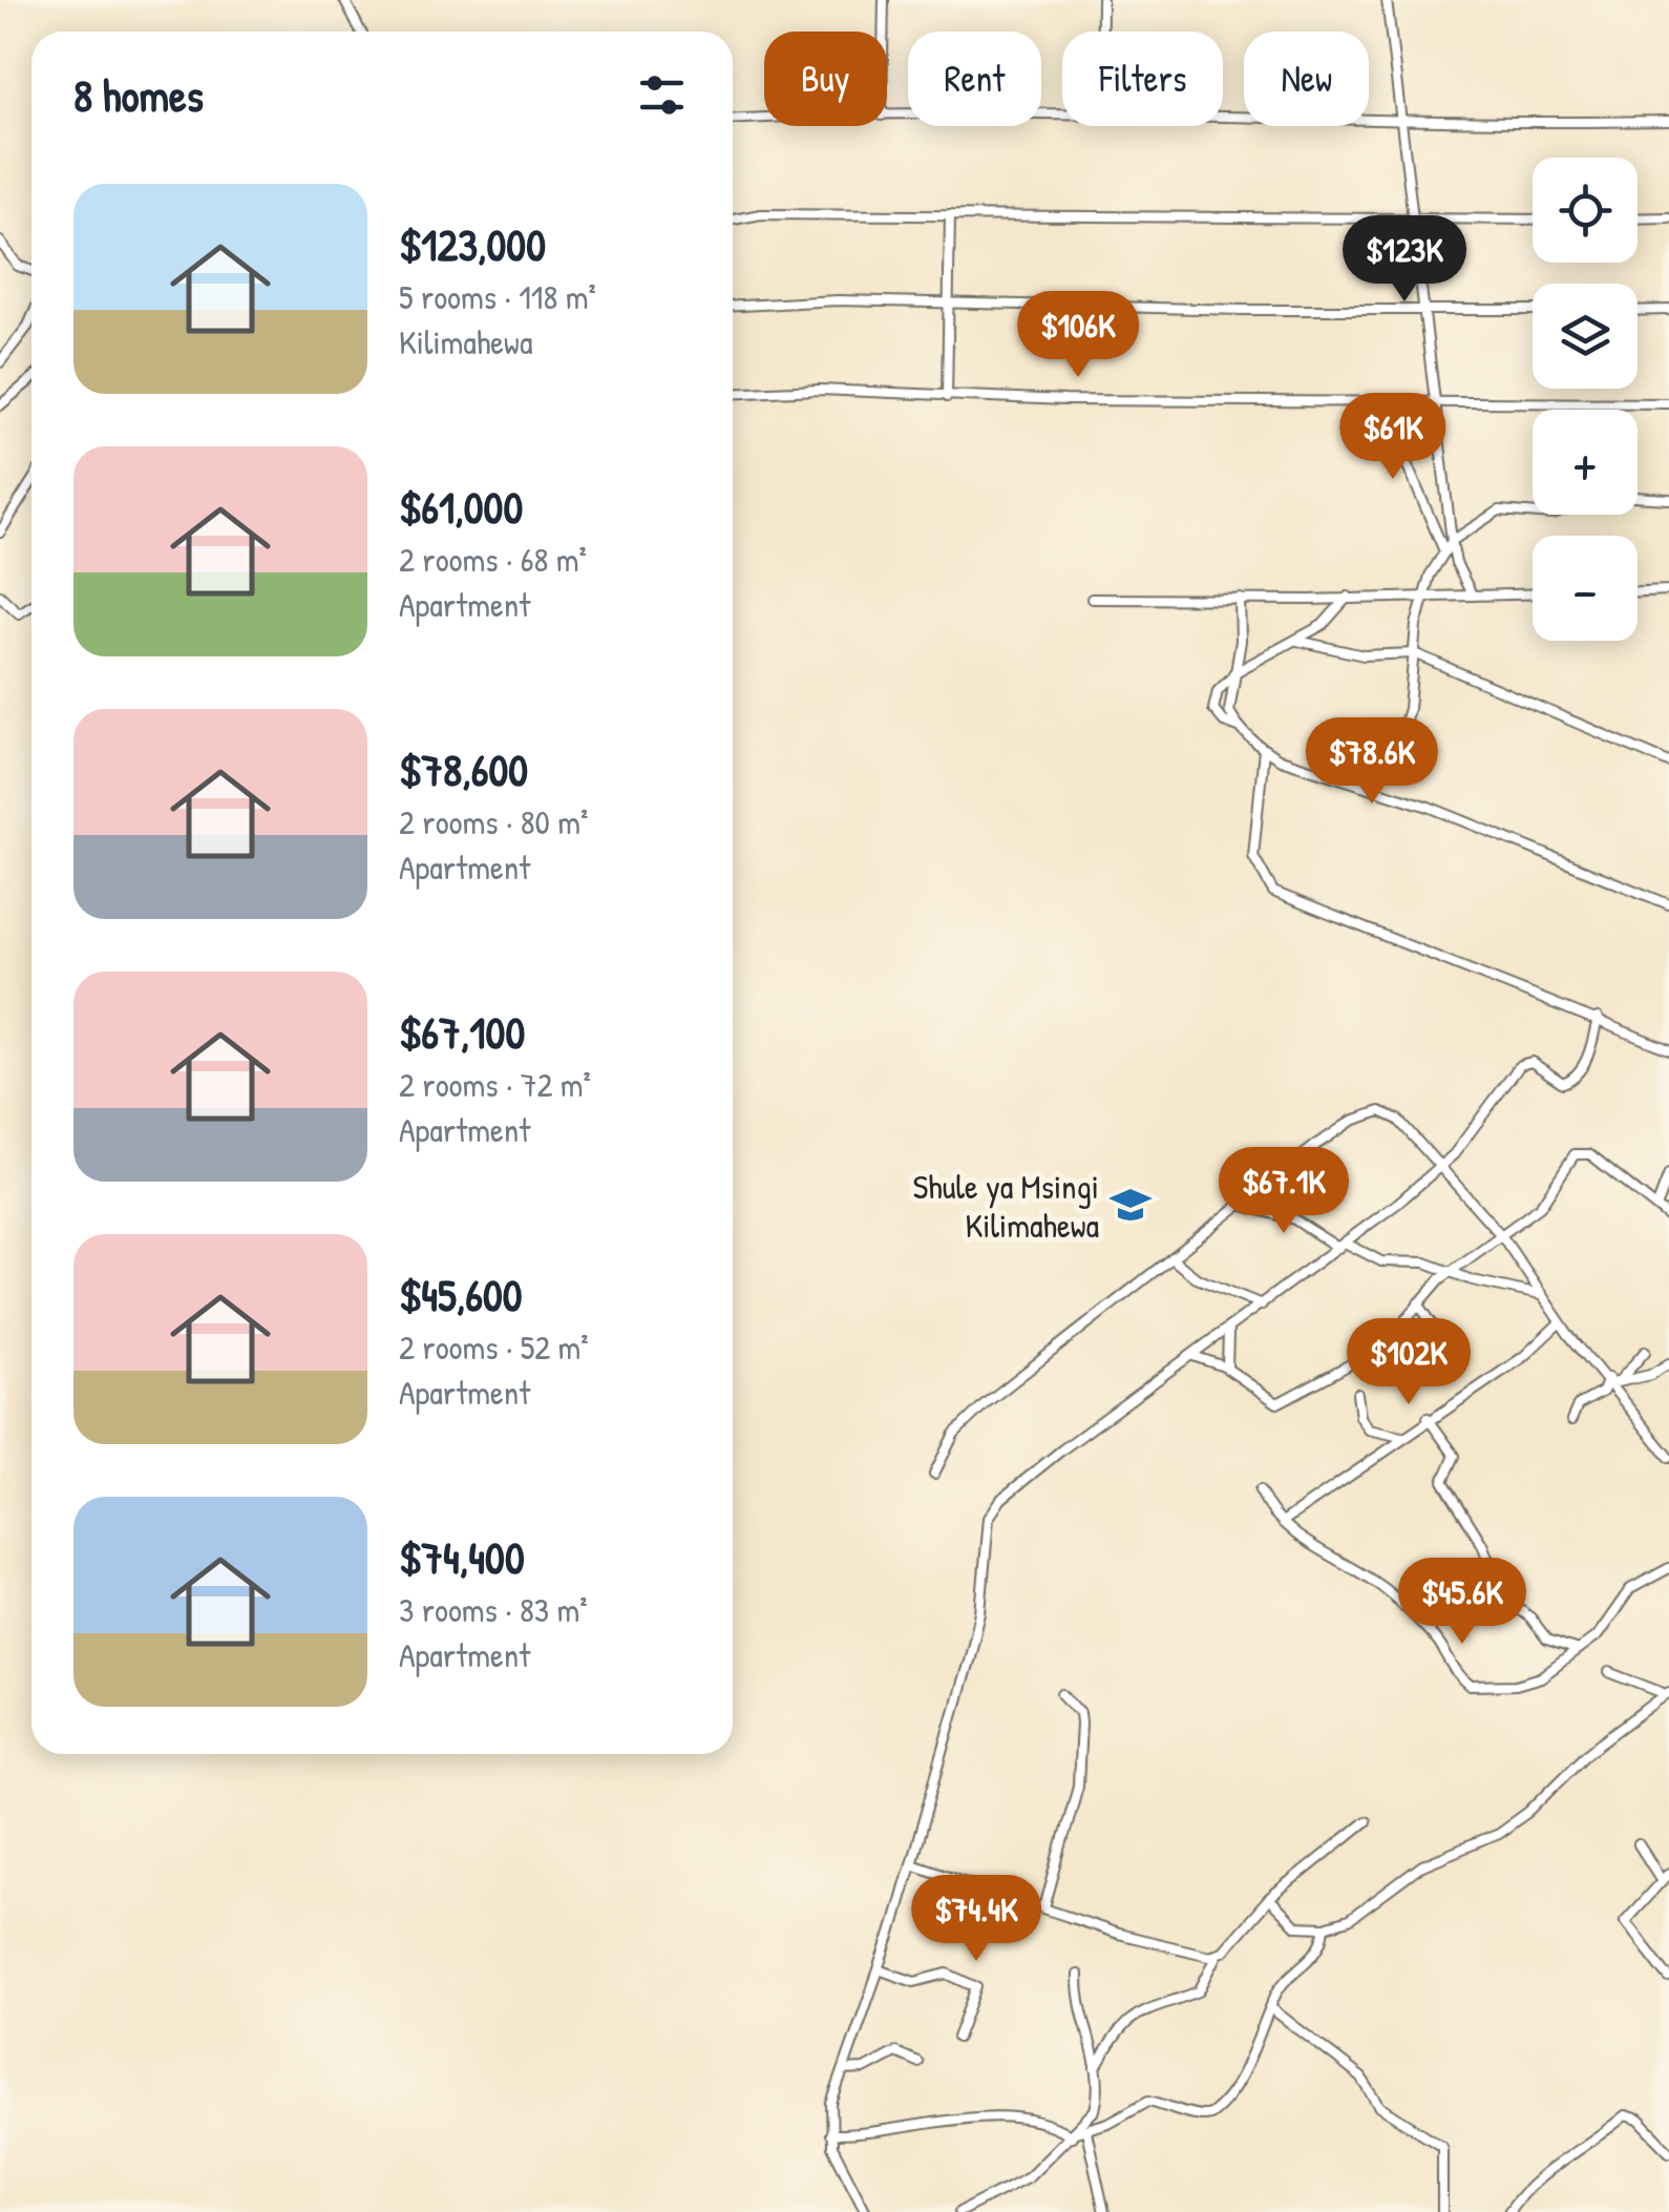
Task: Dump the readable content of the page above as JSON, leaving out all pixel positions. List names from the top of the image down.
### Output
{
  "places": {
    "school or university": ["Shule ya Msingi Kilimahewa"]
  },
  "page": {
    "chip": [
      "Buy",
      "Rent",
      "Filters",
      "New"
    ],
    "heading": "8 homes",
    "map_buttons": ["+", "−"],
    "list": [
      {
        "name": "$123,000",
        "note": "5 rooms · 118 m² · Kilimahewa"
      },
      {
        "name": "$61,000",
        "note": "2 rooms · 68 m² · Apartment"
      },
      {
        "name": "$78,600",
        "note": "2 rooms · 80 m² · Apartment"
      },
      {
        "name": "$67,100",
        "note": "2 rooms · 72 m² · Apartment"
      },
      {
        "name": "$45,600",
        "note": "2 rooms · 52 m² · Apartment"
      },
      {
        "name": "$74,400",
        "note": "3 rooms · 83 m² · Apartment"
      }
    ],
    "price": [
      "$123K",
      "$106K",
      "$61K",
      "$78.6K",
      "$67.1K",
      "$102K",
      "$45.6K",
      "$74.4K"
    ]
  }
}
